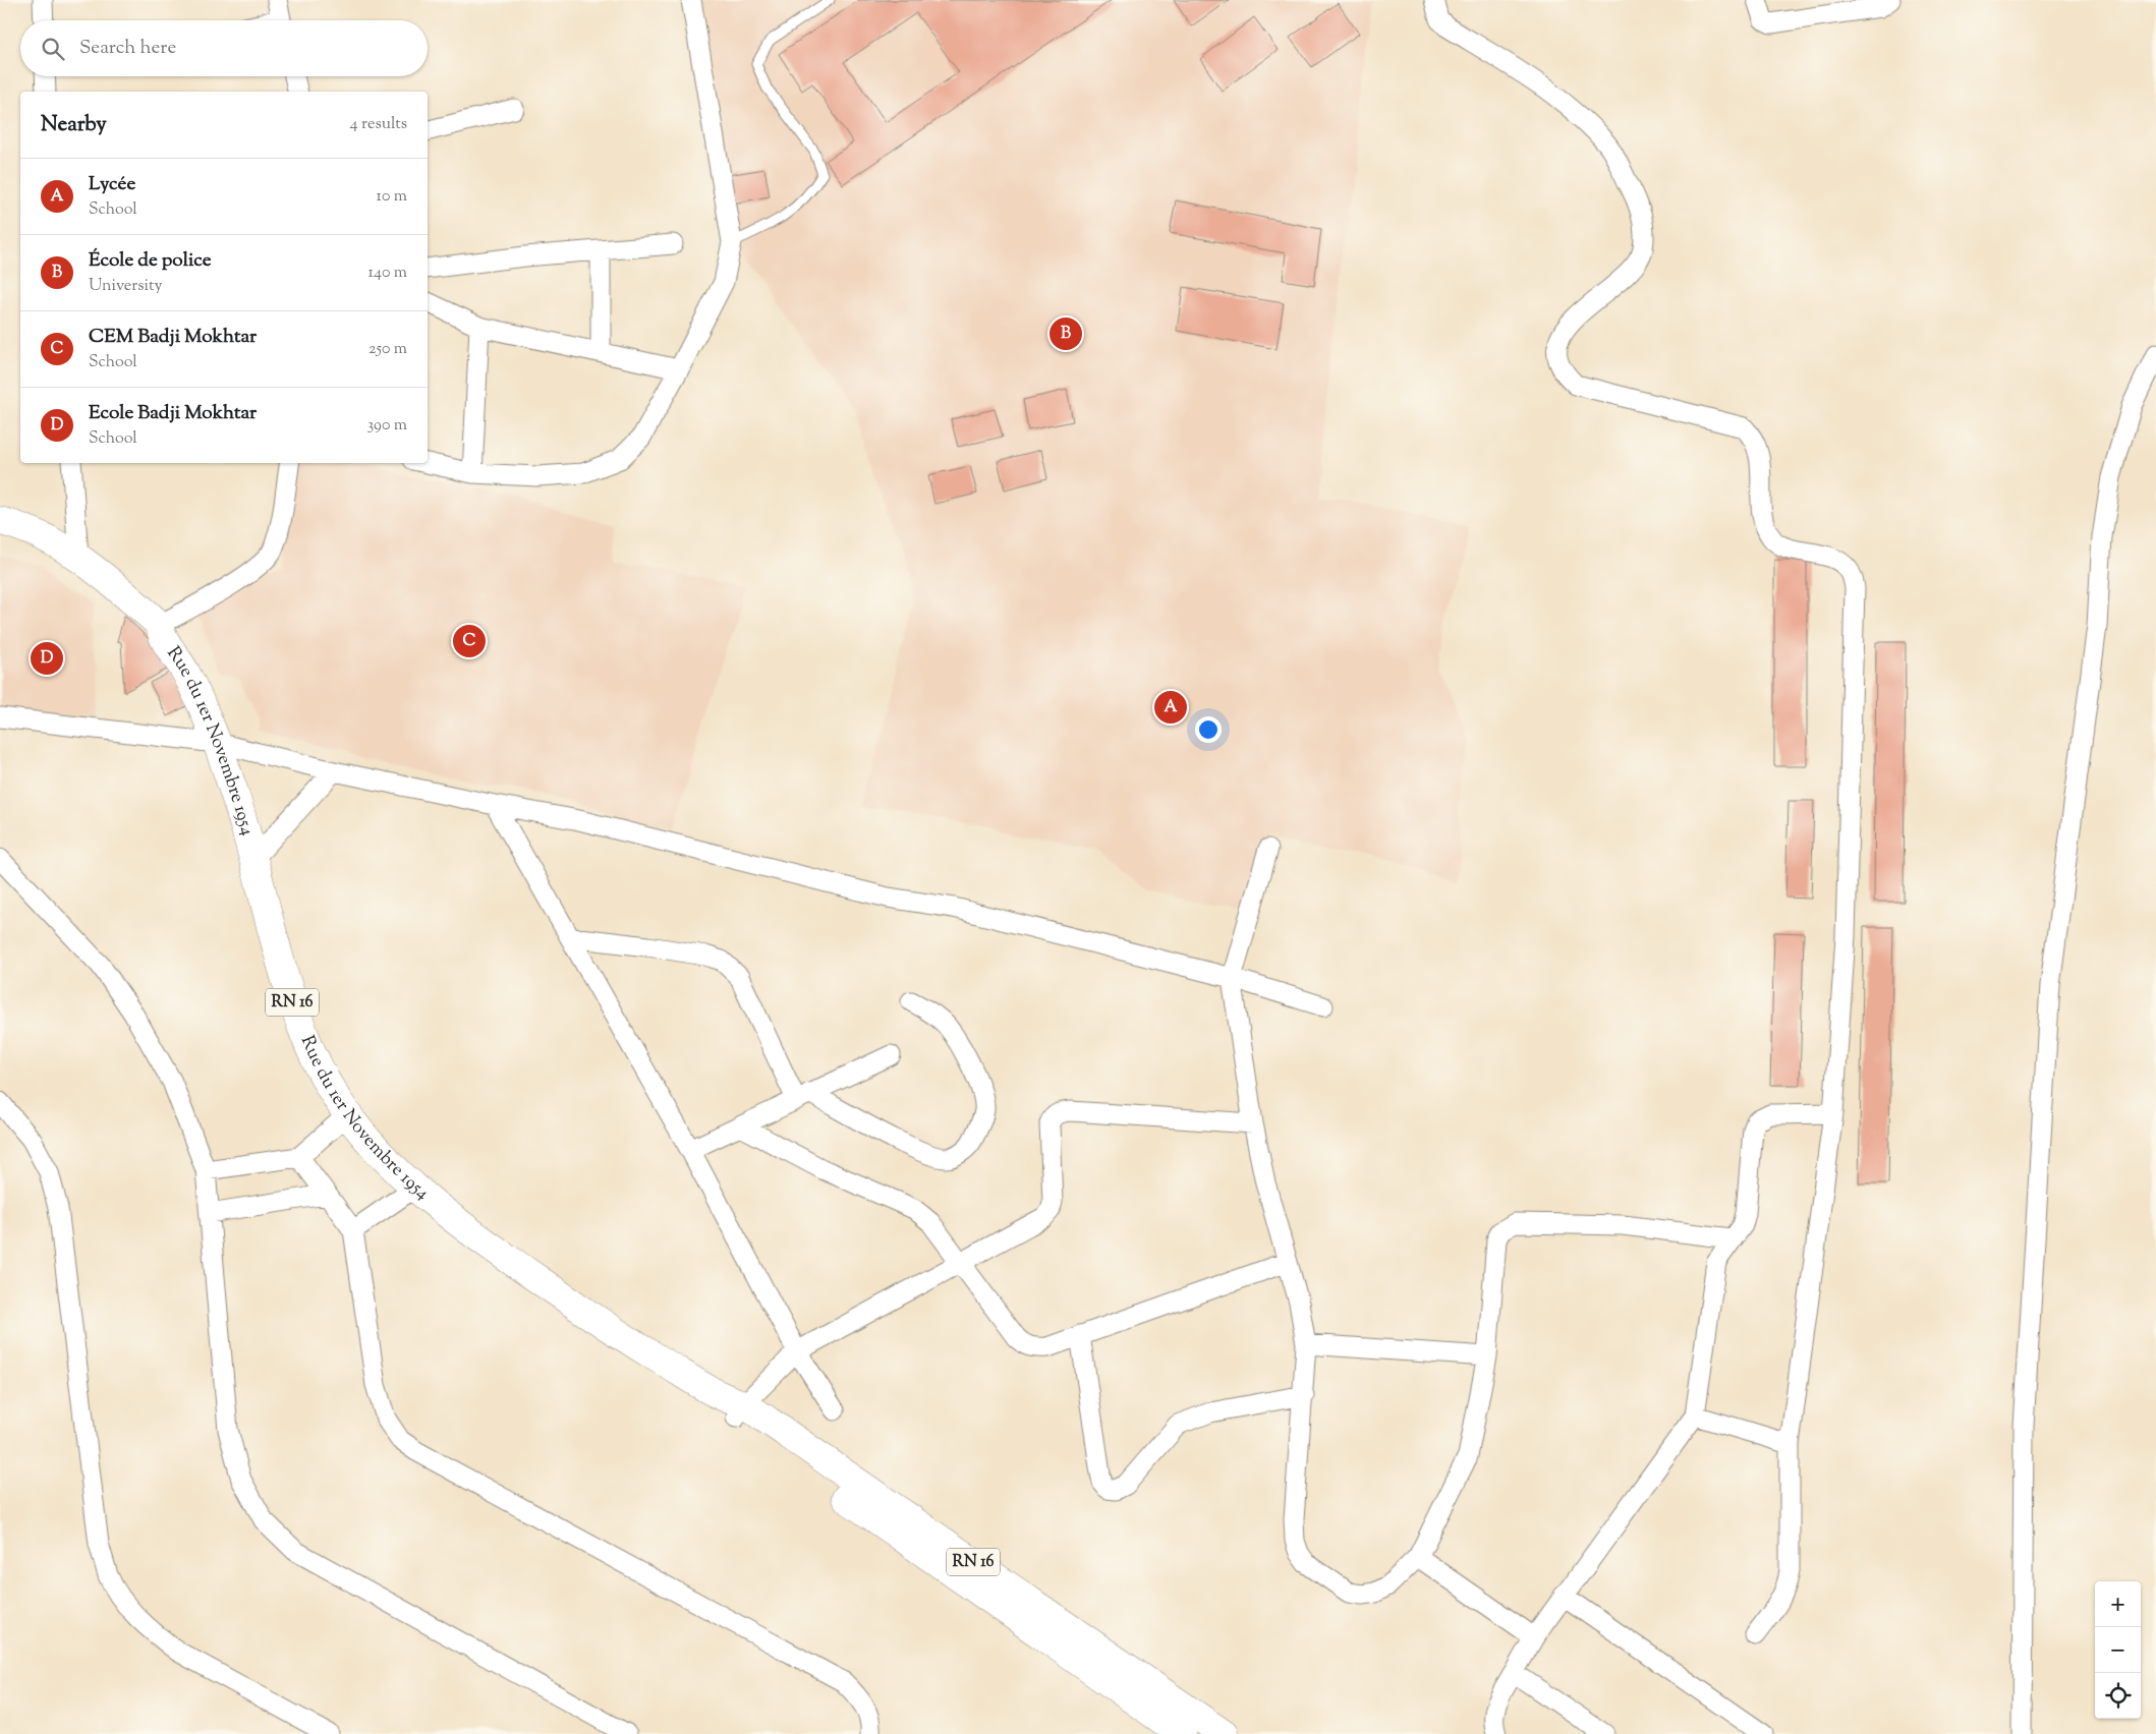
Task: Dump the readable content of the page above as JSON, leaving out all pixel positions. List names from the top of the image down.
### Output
{
  "streets": {
    "main road": ["Rue du 1er Novembre 1954", "RN 16"]
  },
  "crossings": [
    ["Rue du 1er Novembre 1954", "RN 16"]
  ],
  "page": {
    "search": "Search here",
    "heading": ["Nearby", "4 results"],
    "list": [
      {
        "mark": "A",
        "name": "Lycée",
        "note": "School",
        "value": "10 m"
      },
      {
        "mark": "B",
        "name": "École de police",
        "note": "University",
        "value": "140 m"
      },
      {
        "mark": "C",
        "name": "CEM Badji Mokhtar",
        "note": "School",
        "value": "250 m"
      },
      {
        "mark": "D",
        "name": "Ecole Badji Mokhtar",
        "note": "School",
        "value": "390 m"
      }
    ],
    "pins": [
      "B",
      "C",
      "D",
      "A"
    ],
    "map_buttons": ["+", "−"]
  }
}
